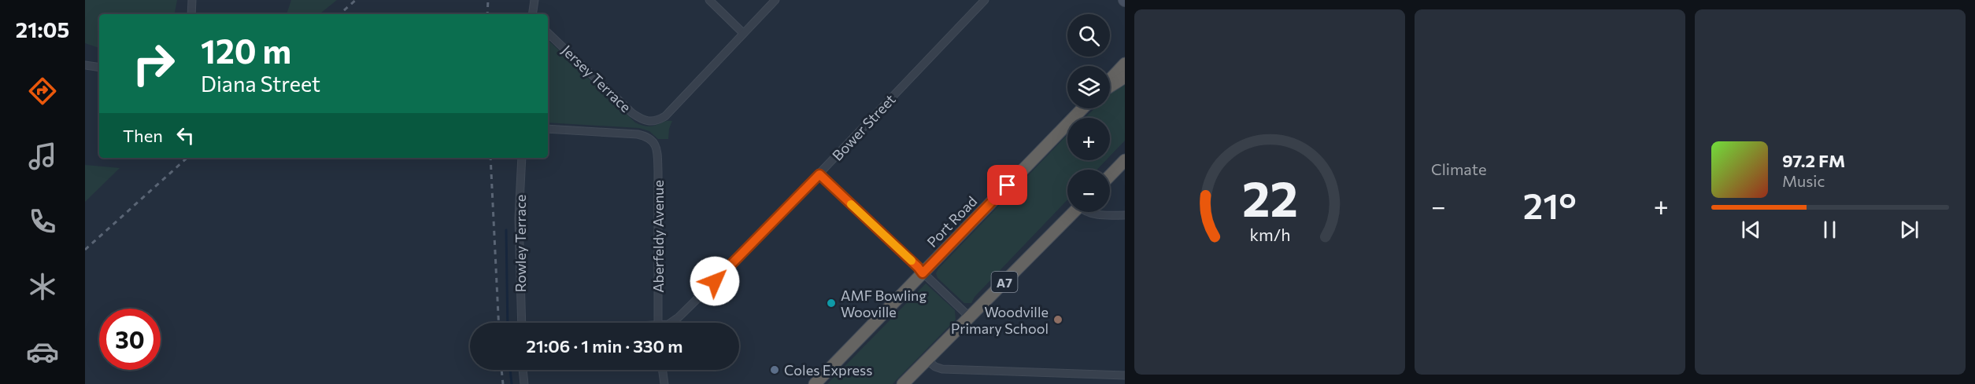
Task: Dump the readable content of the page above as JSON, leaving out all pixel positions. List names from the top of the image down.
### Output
{
  "streets": {
    "highway": ["Port Road", "A7"],
    "street": [
      "Jersey Terrace",
      "Bower Street",
      "Aberfeldy Avenue",
      "Rowley Terrace"
    ]
  },
  "places": ["AMF Bowling Wooville", "Woodville Primary School", "Coles Express"],
  "page": {
    "tabs": "21:05",
    "tile": "Climate",
    "map_buttons": ["+", "−"],
    "turn": ["120 m", "Diana Street"],
    "then": "Then",
    "song": ["97.2 FM", "Music"],
    "heat": ["−", "21°", "+"],
    "limit": "30",
    "trip": "21:06 · 1 min · 330 m",
    "gauge": ["22", "km/h"]
  }
}
